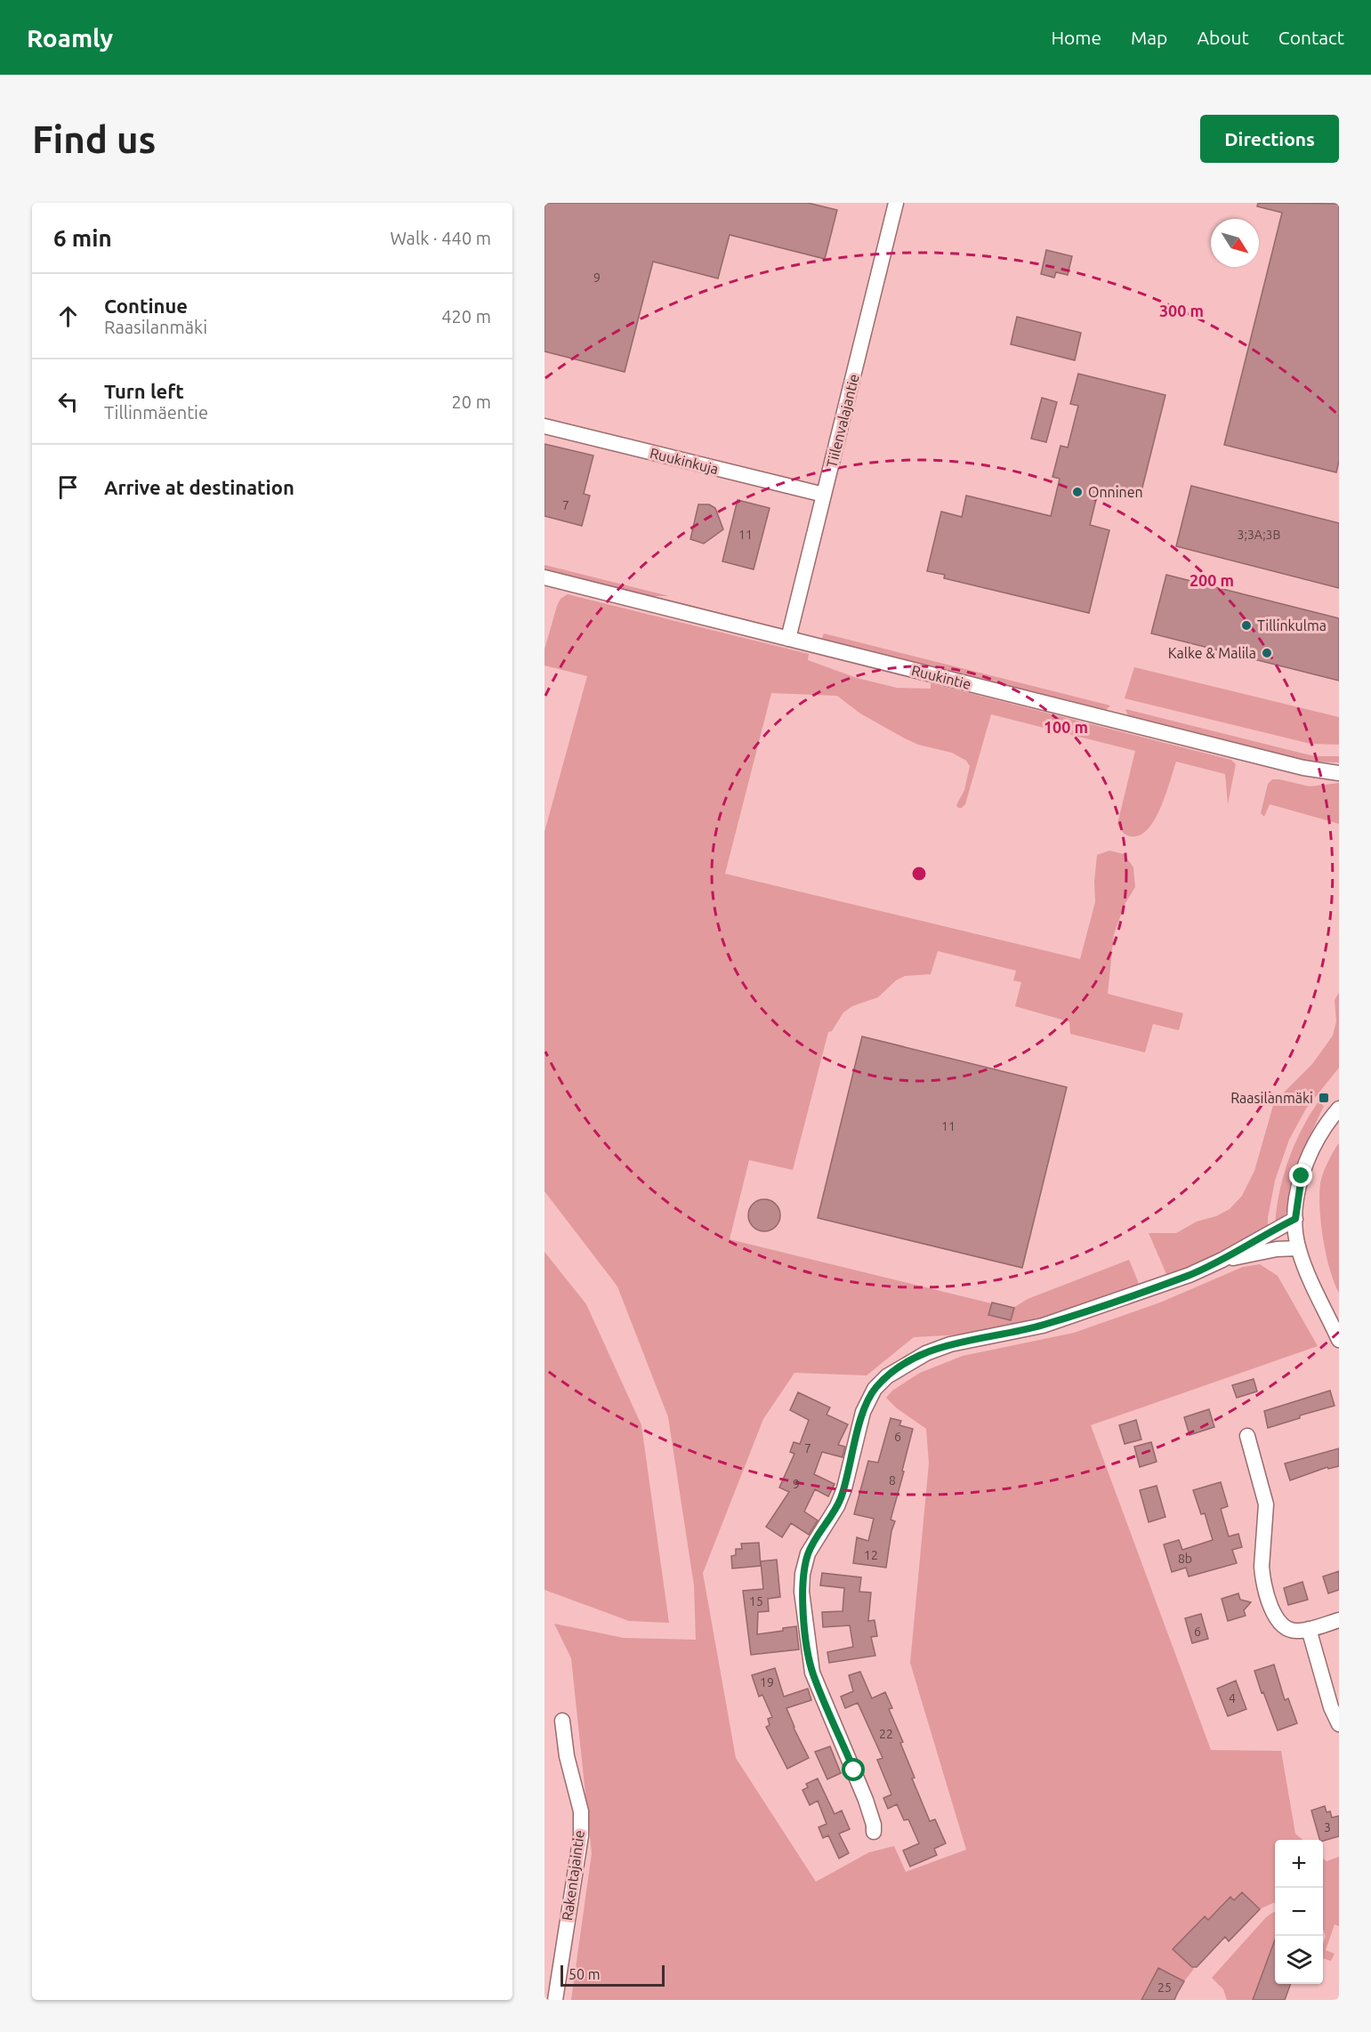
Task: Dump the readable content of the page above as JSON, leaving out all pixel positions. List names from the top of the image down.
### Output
{
  "streets": {
    "street": [
      "Tiilenvalajantie",
      "Ruukinkuja",
      "Ruukintie",
      "Rakentajaintie"
    ]
  },
  "crossings": [
    ["Tiilenvalajantie", "Ruukinkuja"],
    ["Tiilenvalajantie", "Ruukintie"]
  ],
  "places": {
    "other": ["Onninen", "Tillinkulma", "Kalke & Malila"],
    "transit": ["Raasilanmäki"]
  },
  "house_numbers": [
    "9",
    "7",
    "11",
    "3;3A;3B",
    "11",
    "6",
    "7",
    "8",
    "9",
    "12",
    "8b",
    "15",
    "6",
    "19",
    "4",
    "22",
    "3",
    "25"
  ],
  "scale_bar": "50 m",
  "north": "bottom right",
  "page": {
    "header": "Roamly",
    "nav": [
      "Home",
      "Map",
      "About",
      "Contact"
    ],
    "buttons": "Directions",
    "title": "Find us",
    "heading": ["6 min", "Walk · 440 m"],
    "list": [
      ["Continue", "Raasilanmäki", "420 m"],
      ["Turn left", "Tillinmäentie", "20 m"],
      "Arrive at destination"
    ],
    "map_buttons": ["+", "−"],
    "scale": "50 m"
  },
  "rings": ["300 m", "200 m", "100 m"]
}
